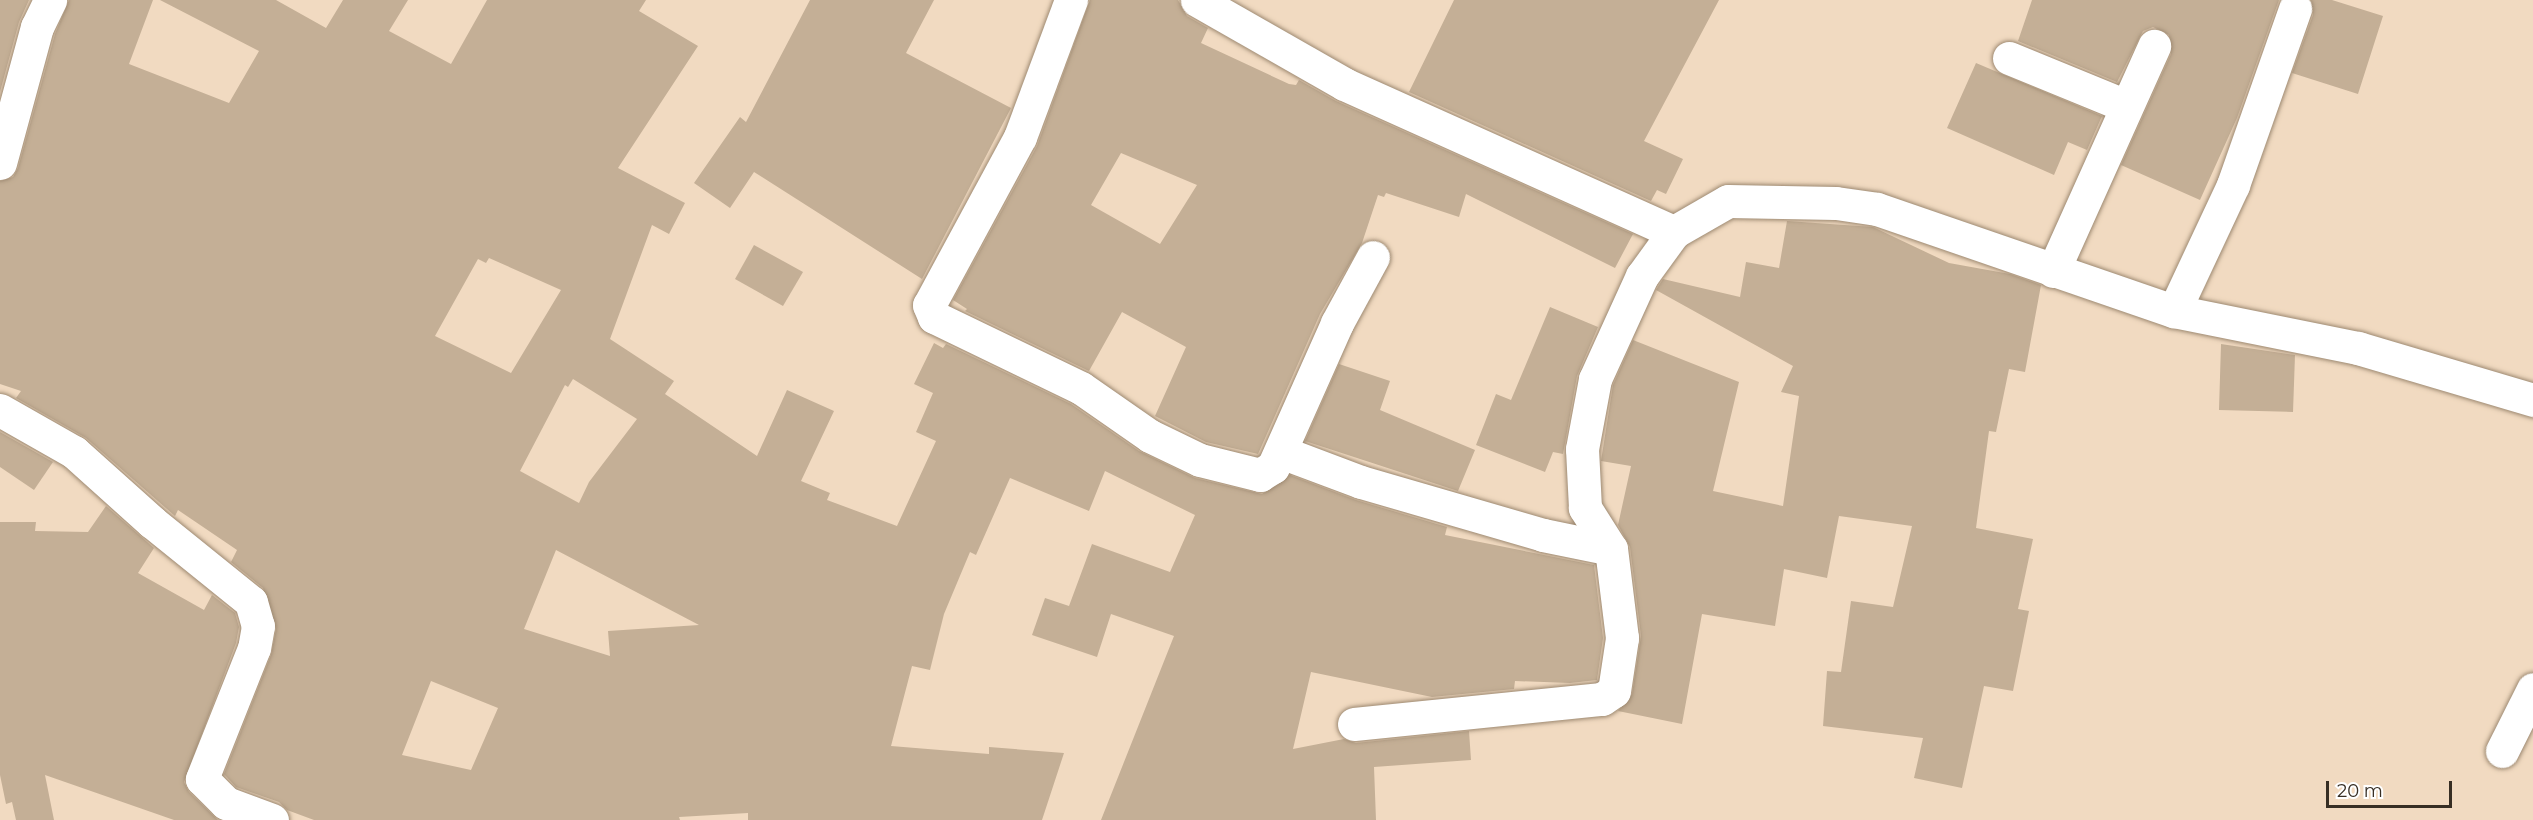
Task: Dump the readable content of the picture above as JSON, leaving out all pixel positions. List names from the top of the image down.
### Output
{
  "scale_bar": "20 m"
}
